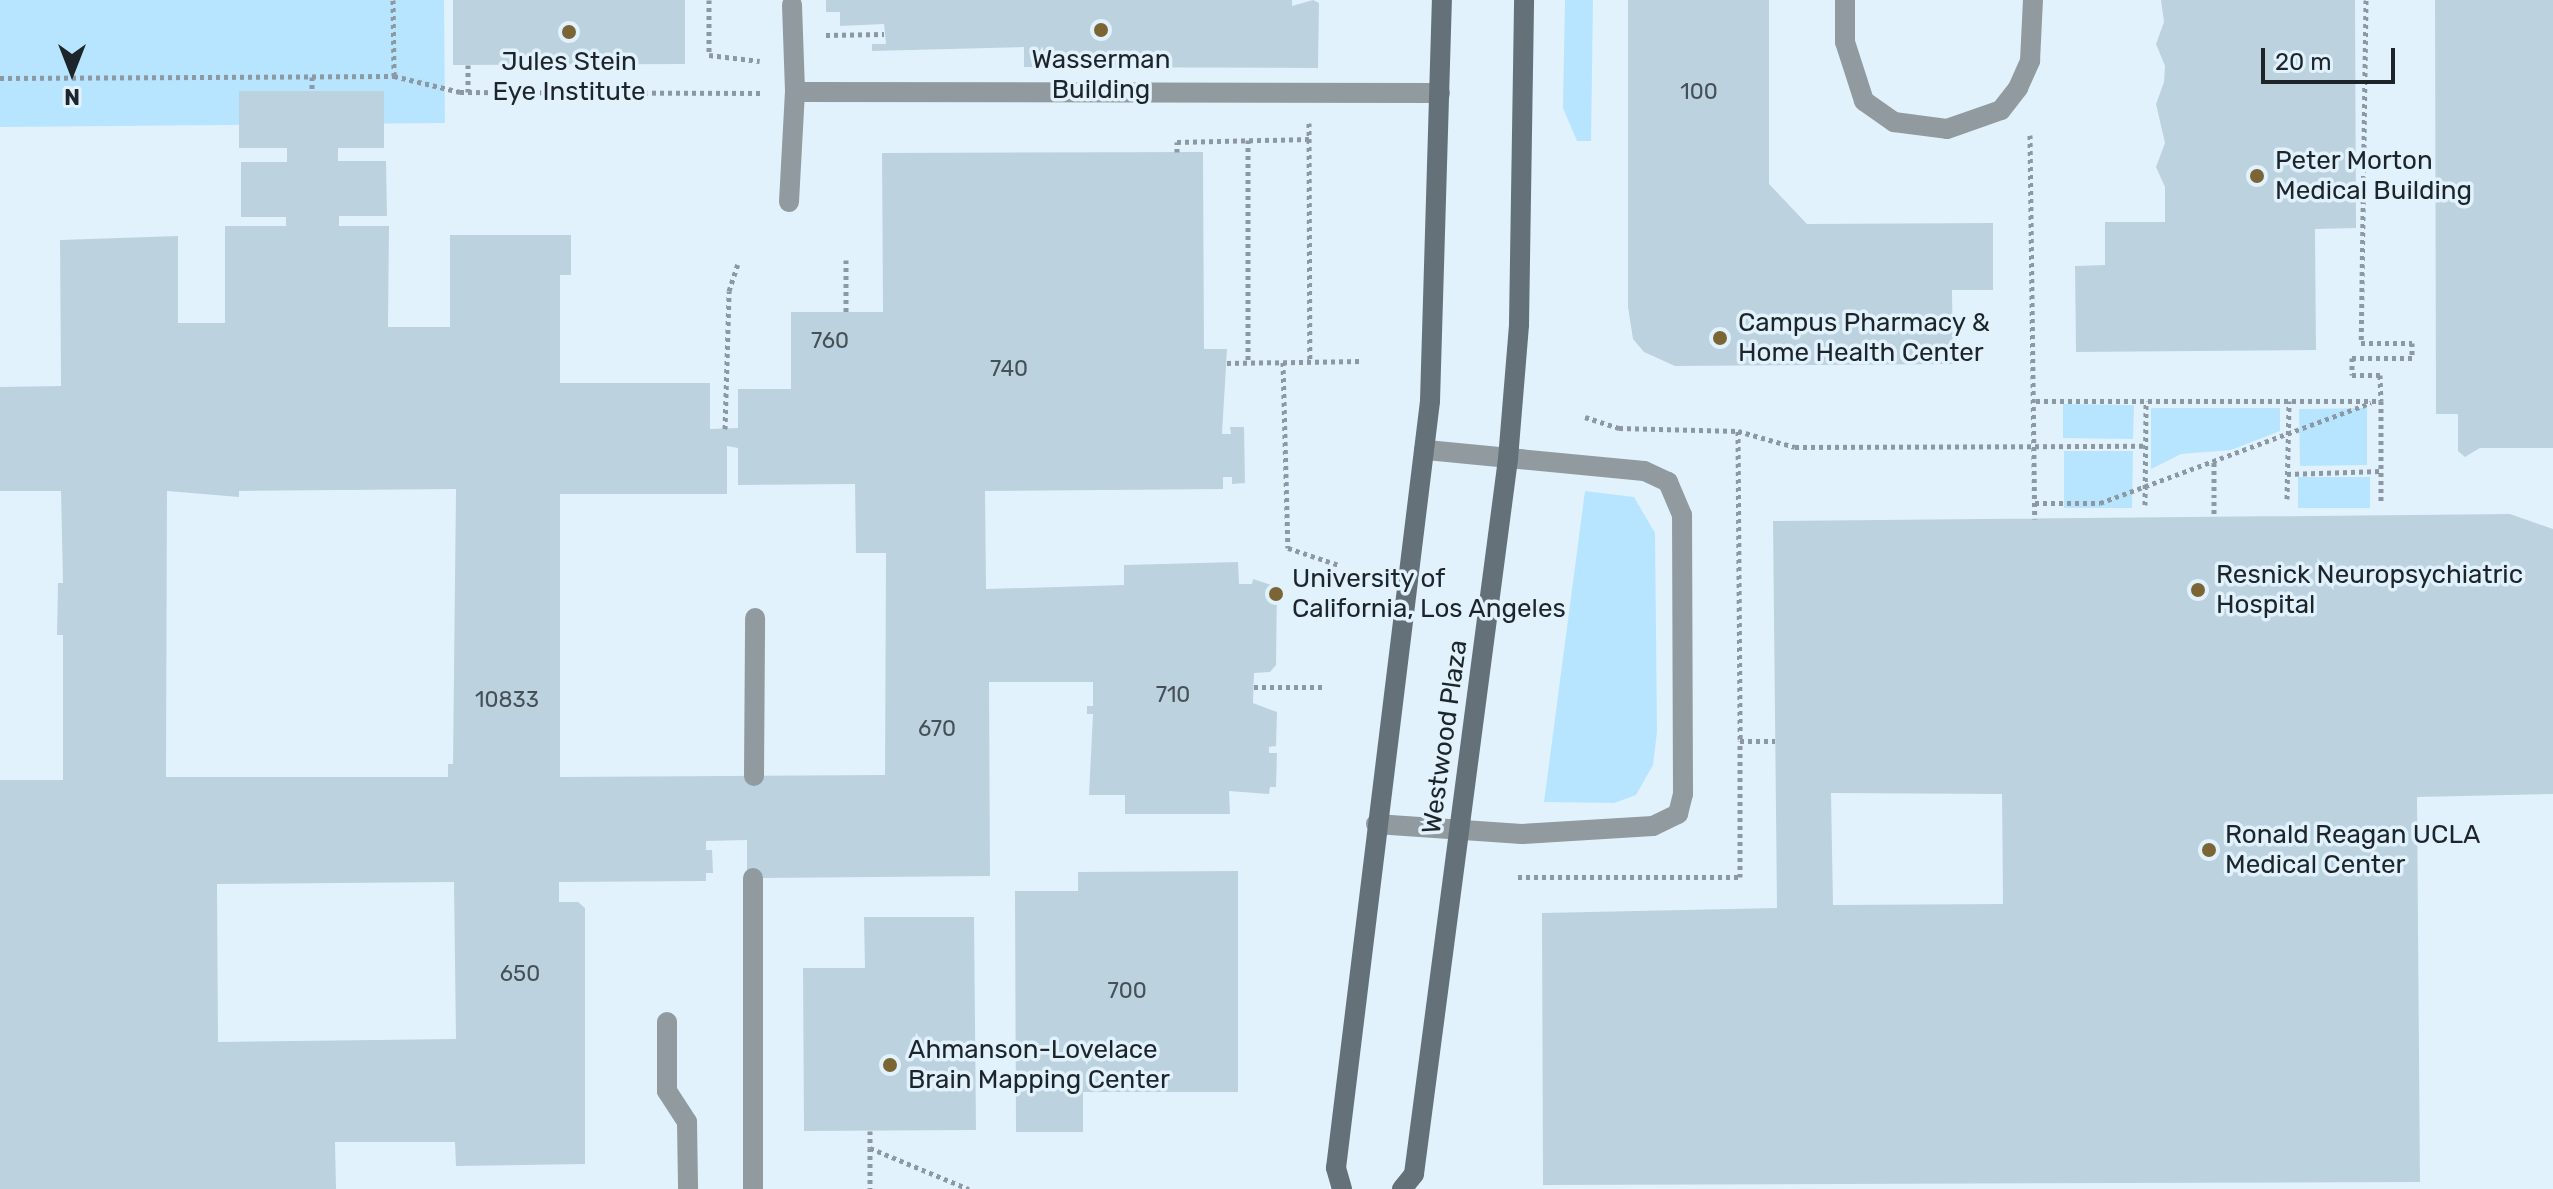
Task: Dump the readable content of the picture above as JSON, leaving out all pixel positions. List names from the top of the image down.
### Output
{
  "streets": {
    "main road": ["Westwood Plaza"]
  },
  "places": [
    "Wasserman Building",
    "Jules Stein Eye Institute",
    "Peter Morton Medical Building",
    "Campus Pharmacy & Home Health Center",
    "Resnick Neuropsychiatric Hospital",
    "University of California, Los Angeles",
    "Ronald Reagan UCLA Medical Center",
    "Ahmanson-Lovelace Brain Mapping Center"
  ],
  "house_numbers": [
    "100",
    "760",
    "740",
    "710",
    "10833",
    "670",
    "650",
    "700"
  ],
  "scale_bar": "20 m",
  "north": "bottom"
}
